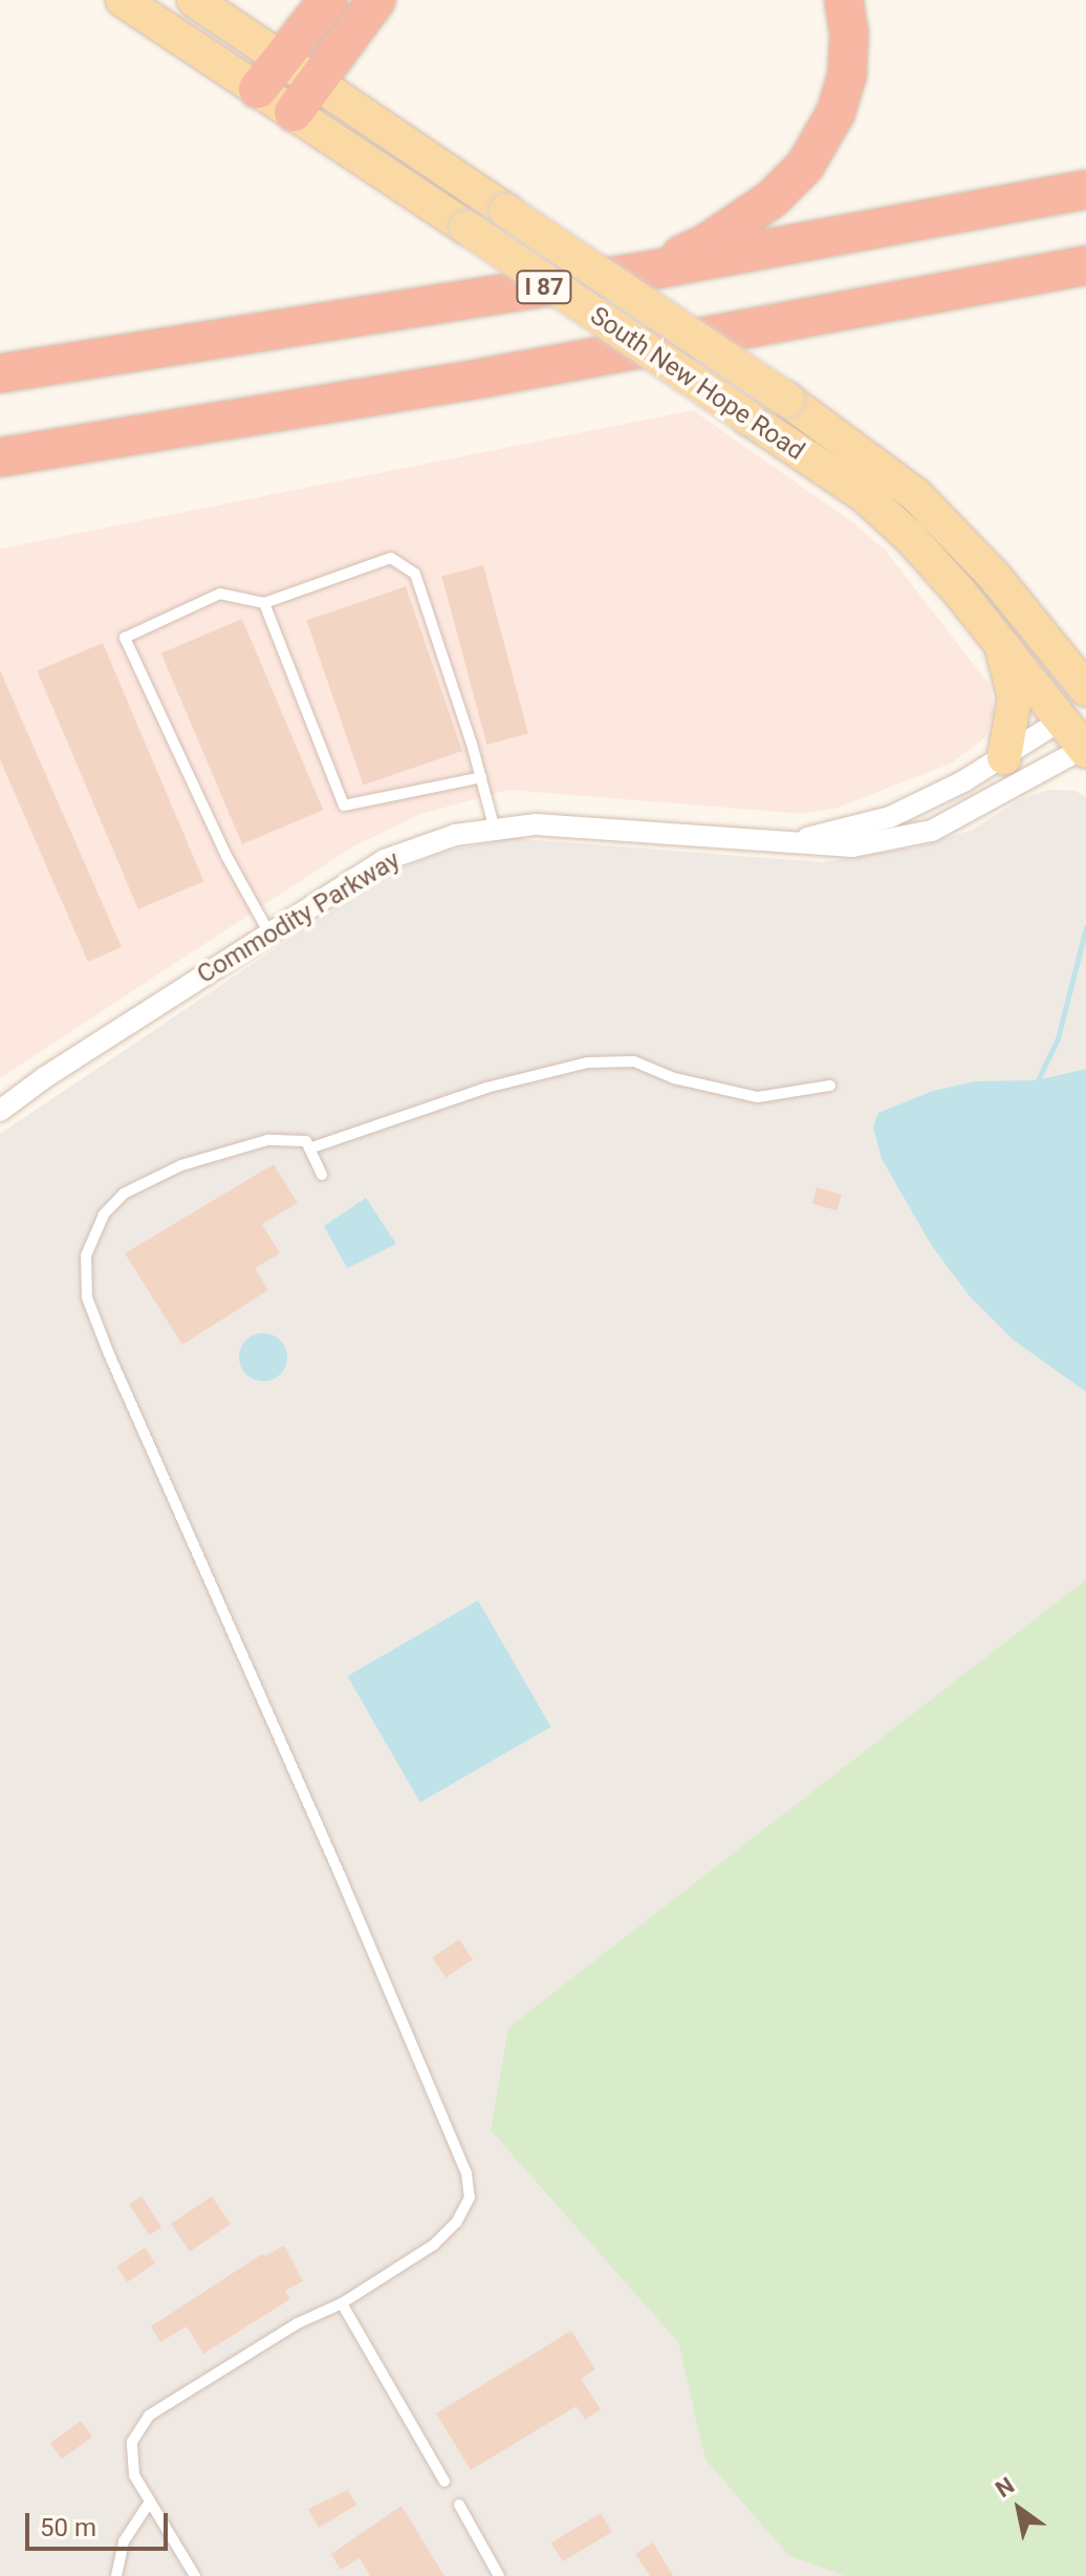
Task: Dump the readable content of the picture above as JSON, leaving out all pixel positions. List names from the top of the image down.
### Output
{
  "streets": {
    "highway": ["I 87"],
    "main road": ["South New Hope Road"],
    "street": ["Commodity Parkway"]
  },
  "crossings": [
    ["South New Hope Road", "Commodity Parkway"]
  ],
  "scale_bar": "50 m",
  "north": "top left"
}
